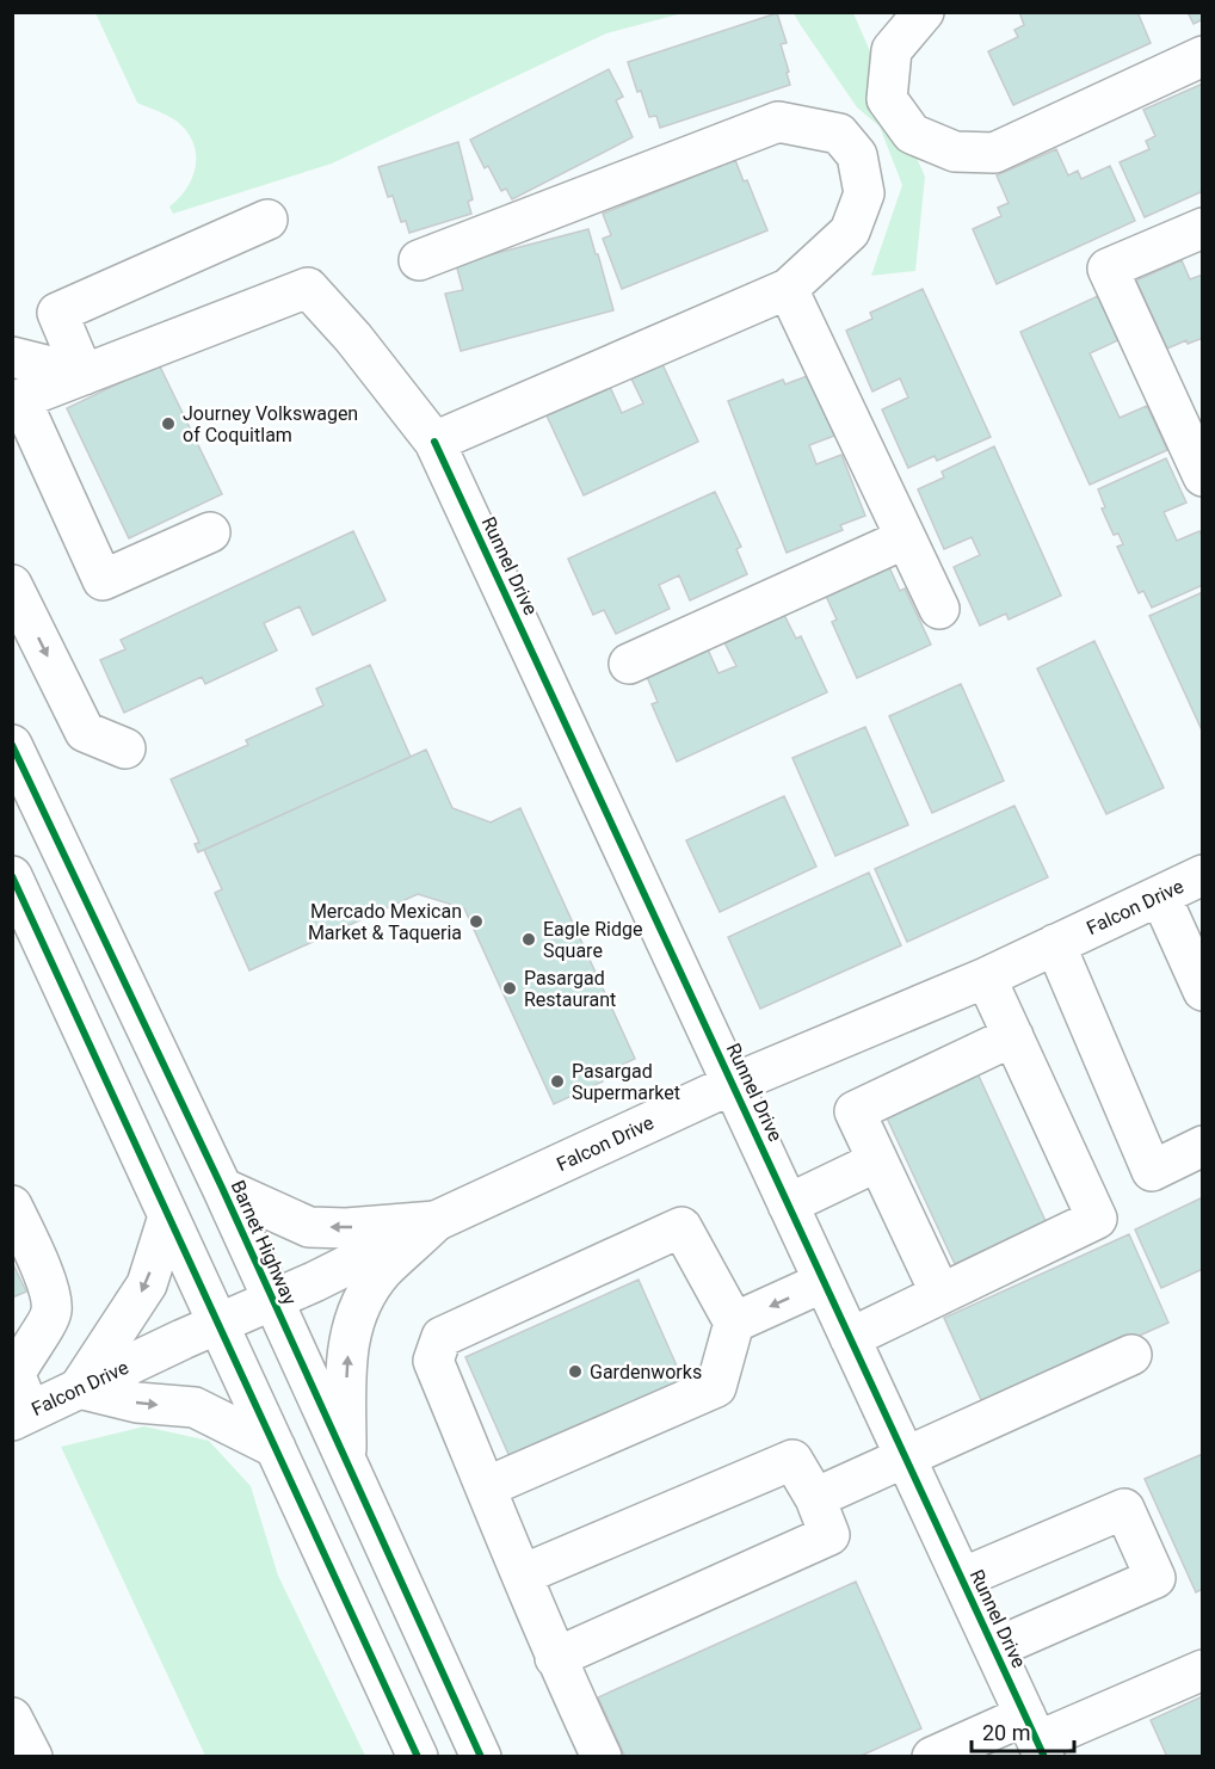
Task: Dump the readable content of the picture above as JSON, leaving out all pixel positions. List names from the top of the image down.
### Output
{
  "streets": {
    "main road": ["Runnel Drive", "Falcon Drive", "Barnet Highway"]
  },
  "crossings": [
    ["Runnel Drive", "Falcon Drive"],
    ["Falcon Drive", "Barnet Highway"]
  ],
  "places": [
    "Journey Volkswagen of Coquitlam",
    "Mercado Mexican Market & Taqueria",
    "Eagle Ridge Square",
    "Pasargad Restaurant",
    "Pasargad Supermarket",
    "Gardenworks"
  ],
  "scale_bar": "20 m"
}
